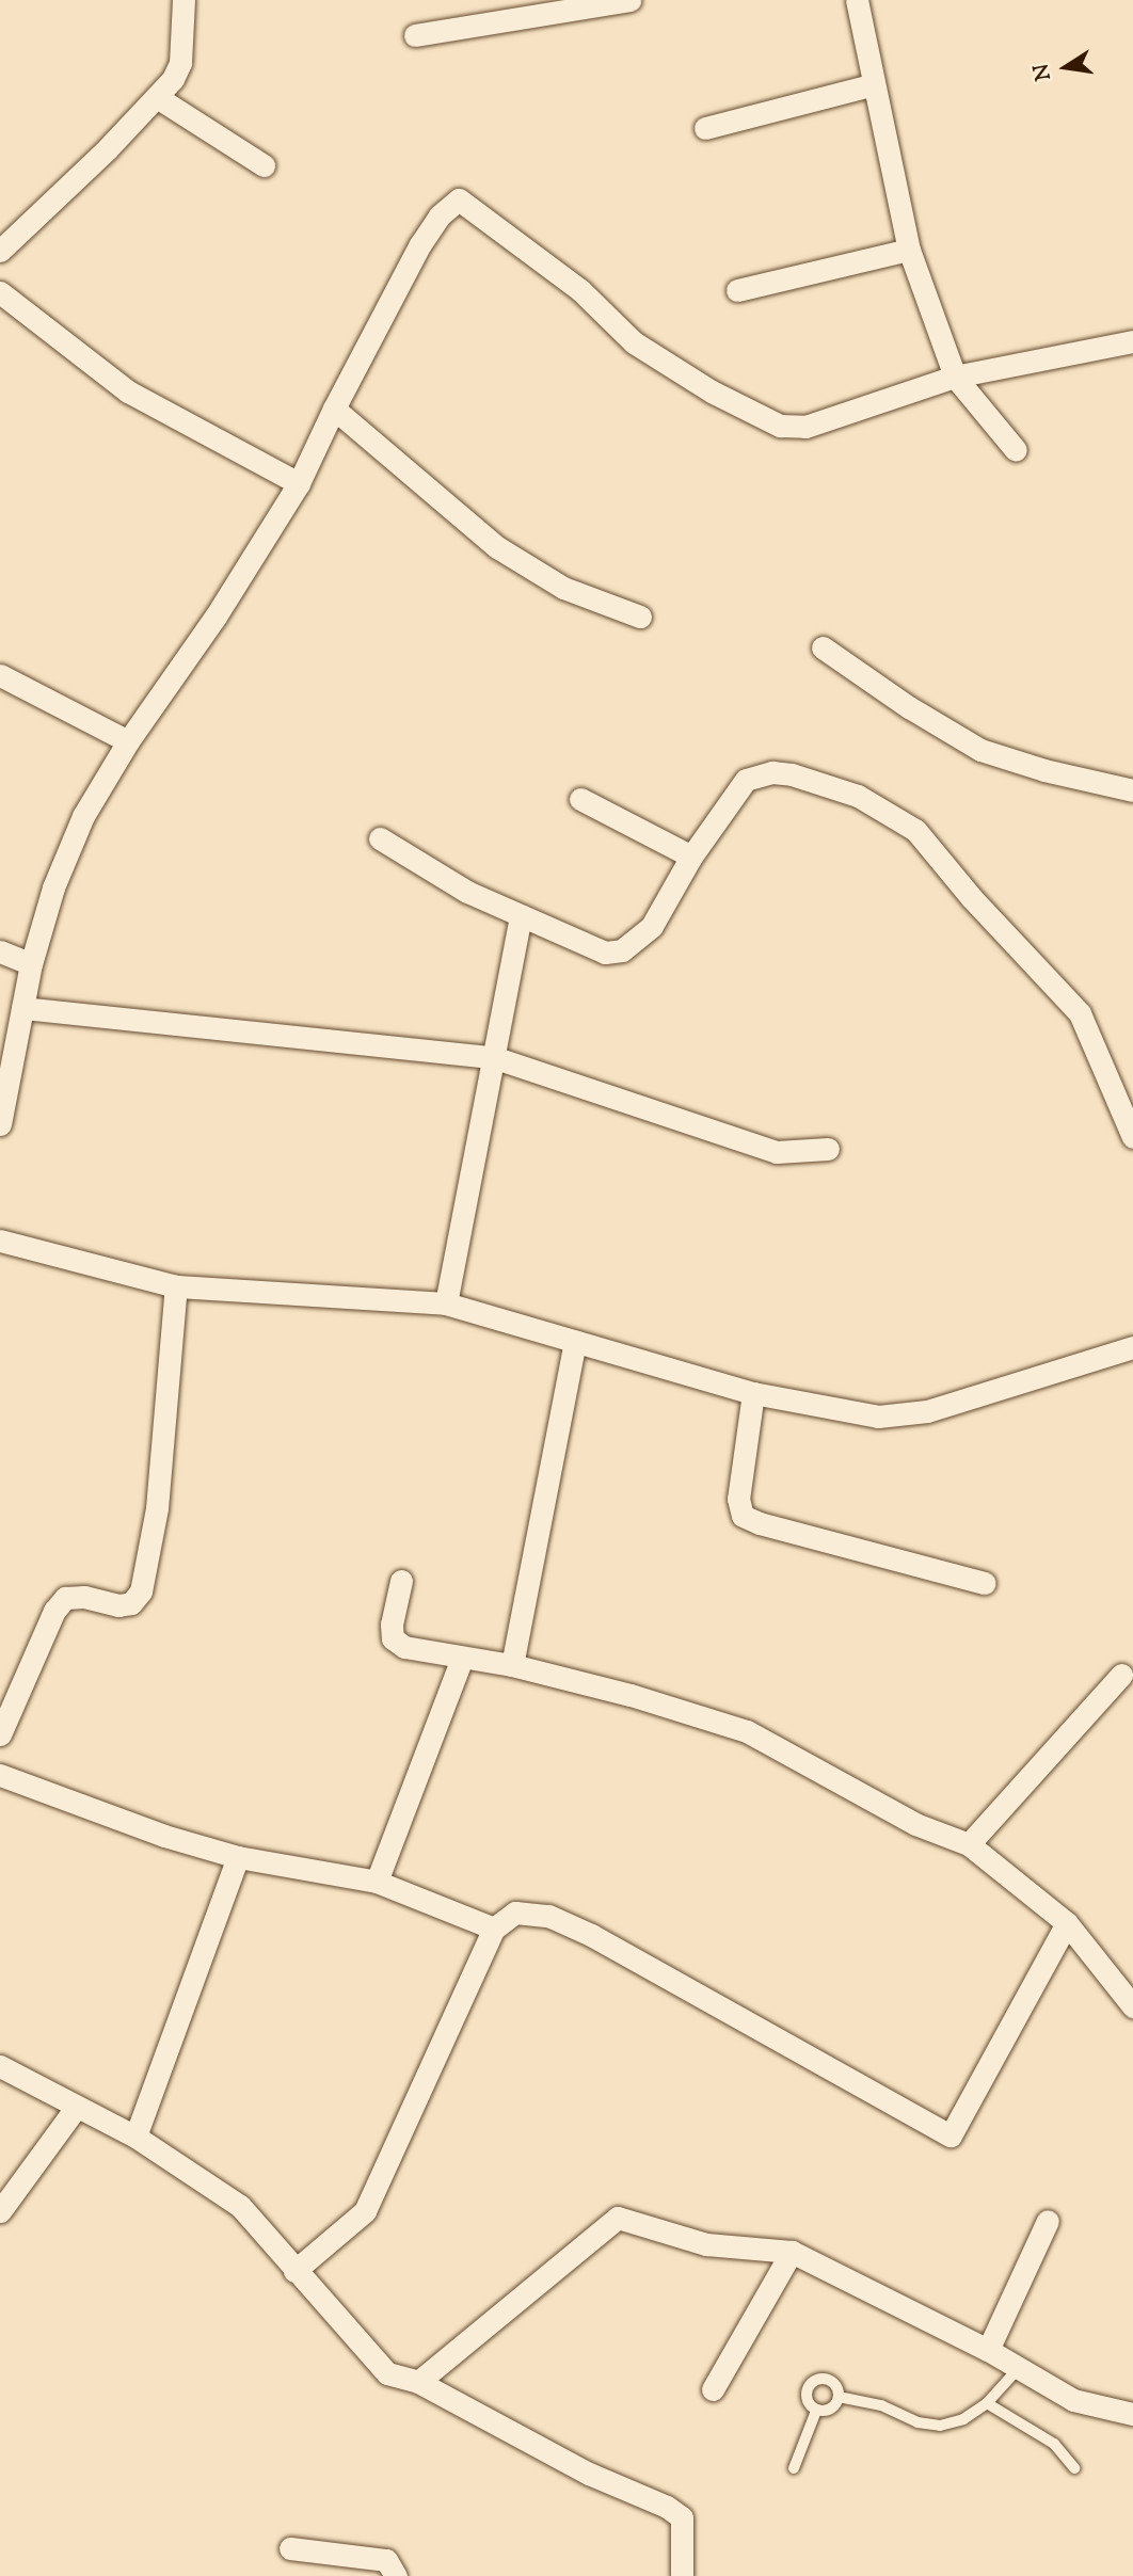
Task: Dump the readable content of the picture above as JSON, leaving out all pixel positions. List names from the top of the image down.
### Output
{
  "north": "left"
}
